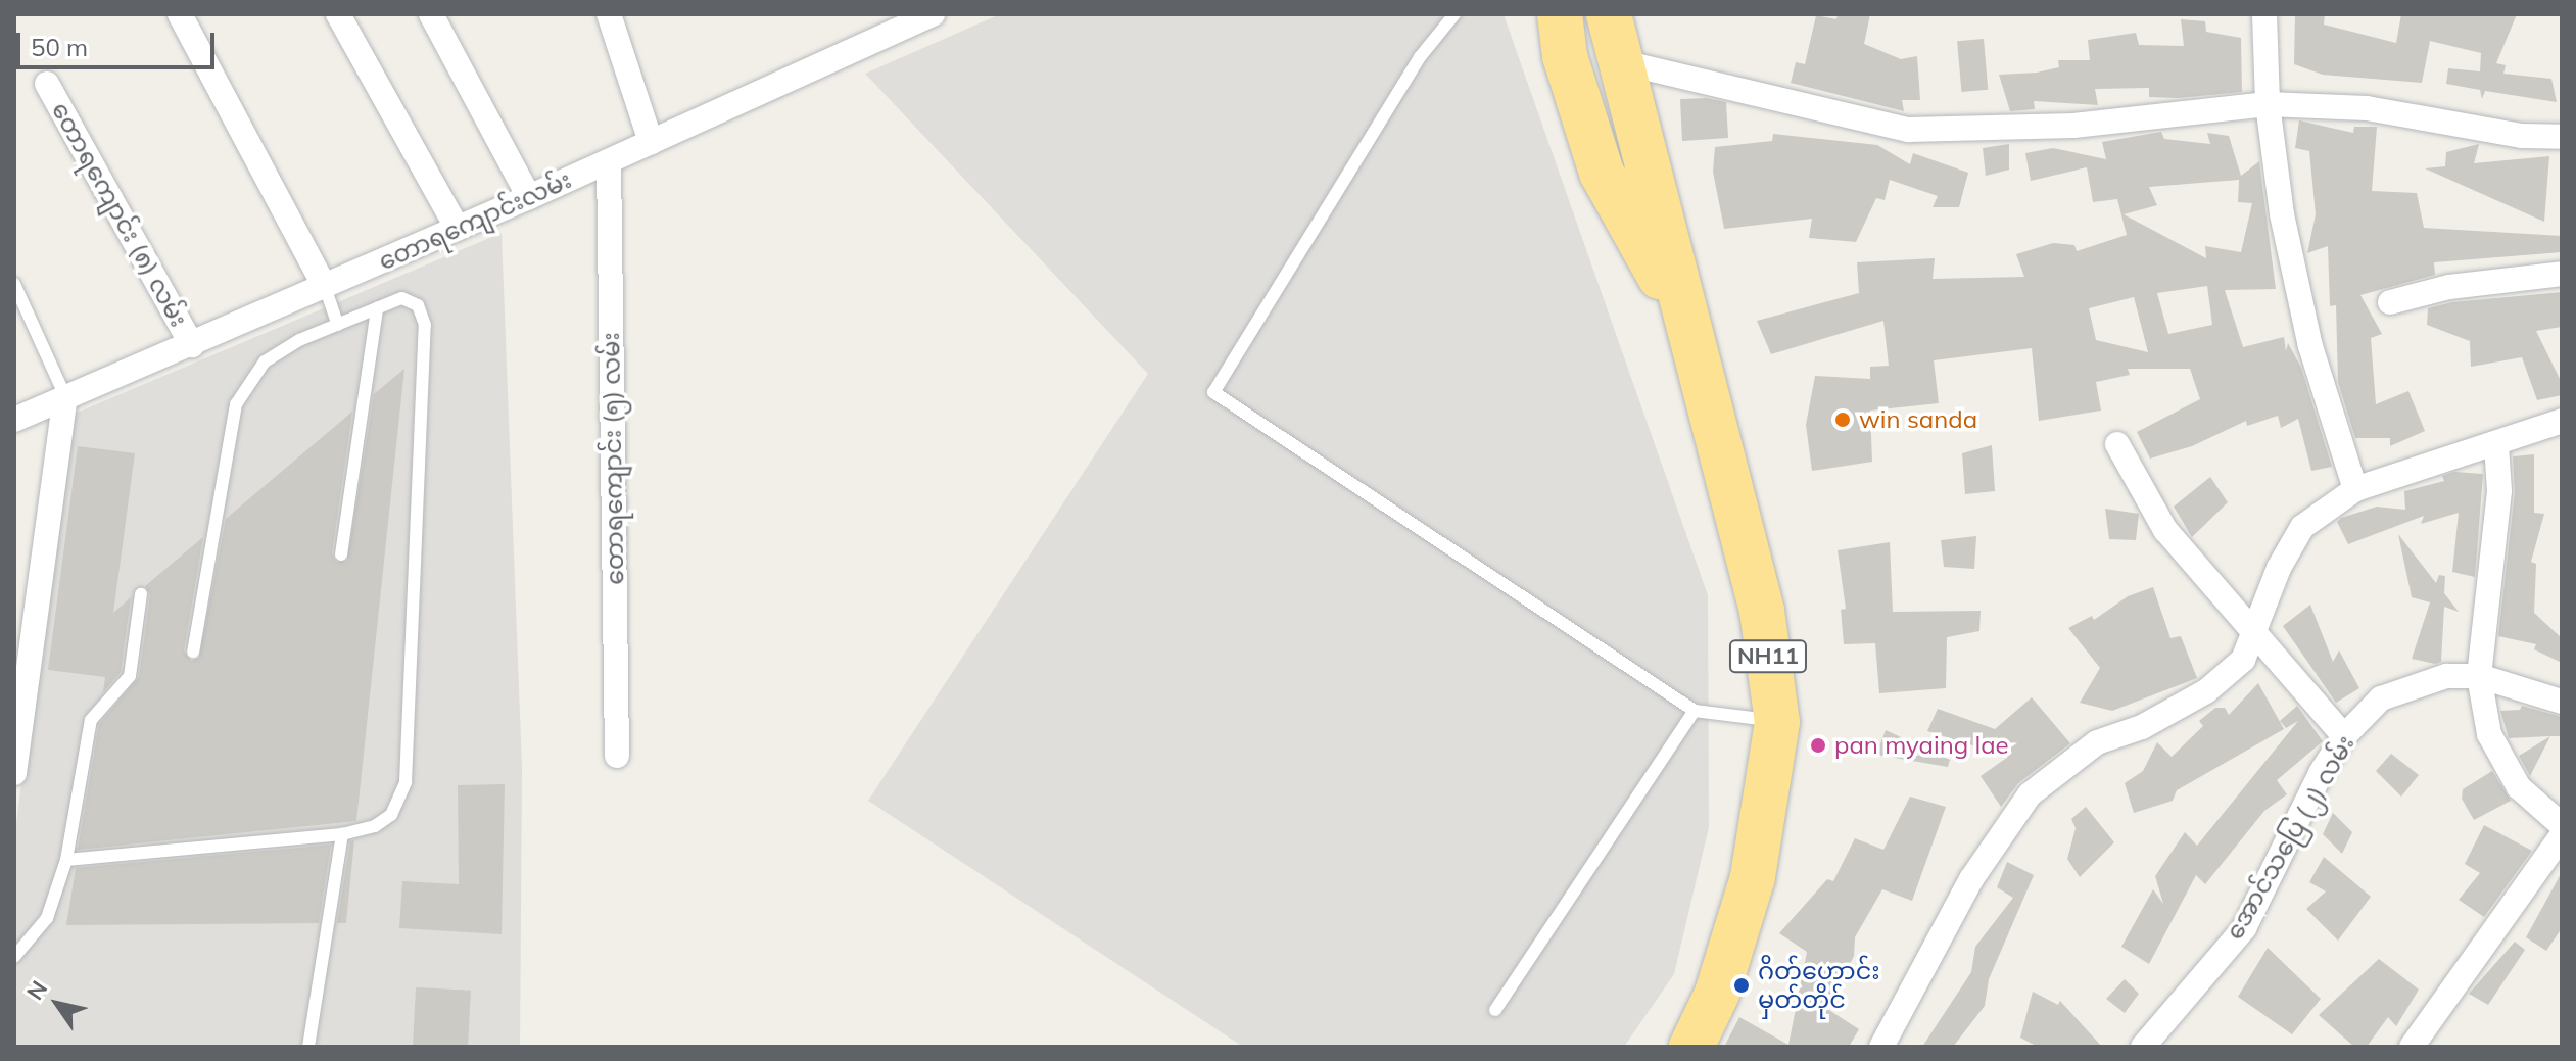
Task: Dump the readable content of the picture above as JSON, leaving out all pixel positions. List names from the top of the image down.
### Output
{
  "streets": {
    "highway": ["NH11"],
    "street": [
      "တောရကျောင်း (၈) လမ်း",
      "တောရကျောင်းလမ်း",
      "တောရကျောင်း (၅) လမ်း",
      "အောင်သပြေ (၂) လမ်း"
    ]
  },
  "crossings": [
    ["တောရကျောင်း (၈) လမ်း", "တောရကျောင်းလမ်း"],
    ["တောရကျောင်းလမ်း", "တောရကျောင်း (၅) လမ်း"]
  ],
  "places": ["win sanda", "pan myaing lae", "ဂိတ်ဟောင်း မှတ်တိုင်"],
  "scale_bar": "50 m",
  "north": "top left"
}
